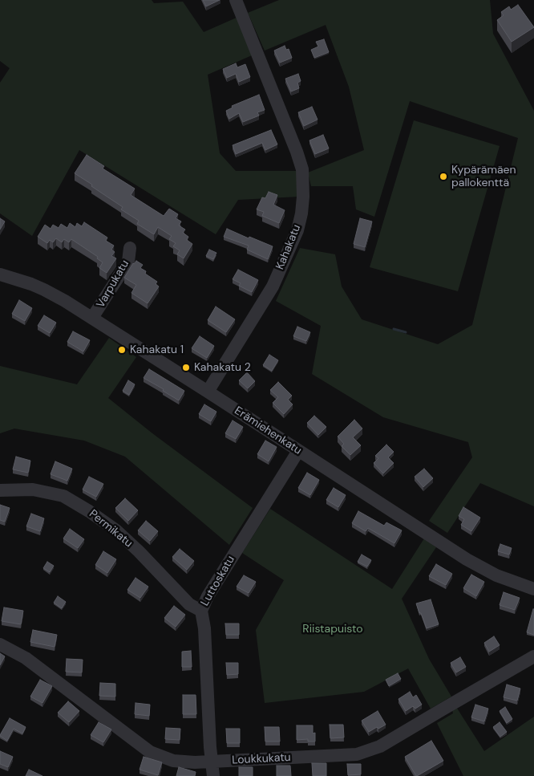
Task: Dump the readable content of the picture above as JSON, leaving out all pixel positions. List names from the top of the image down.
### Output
{
  "streets": {
    "street": [
      "Kahakatu",
      "Varpukatu",
      "Erämiehenkatu",
      "Permikatu",
      "Luttoskatu",
      "Loukkukatu"
    ]
  },
  "crossings": [
    ["Kahakatu", "Erämiehenkatu"],
    ["Varpukatu", "Erämiehenkatu"],
    ["Erämiehenkatu", "Luttoskatu"],
    ["Permikatu", "Luttoskatu"],
    ["Luttoskatu", "Loukkukatu"]
  ],
  "parks": ["Riistapuisto"],
  "places": ["Kypärämäen pallokenttä", "Kahakatu 1", "Kahakatu 2"]
}
